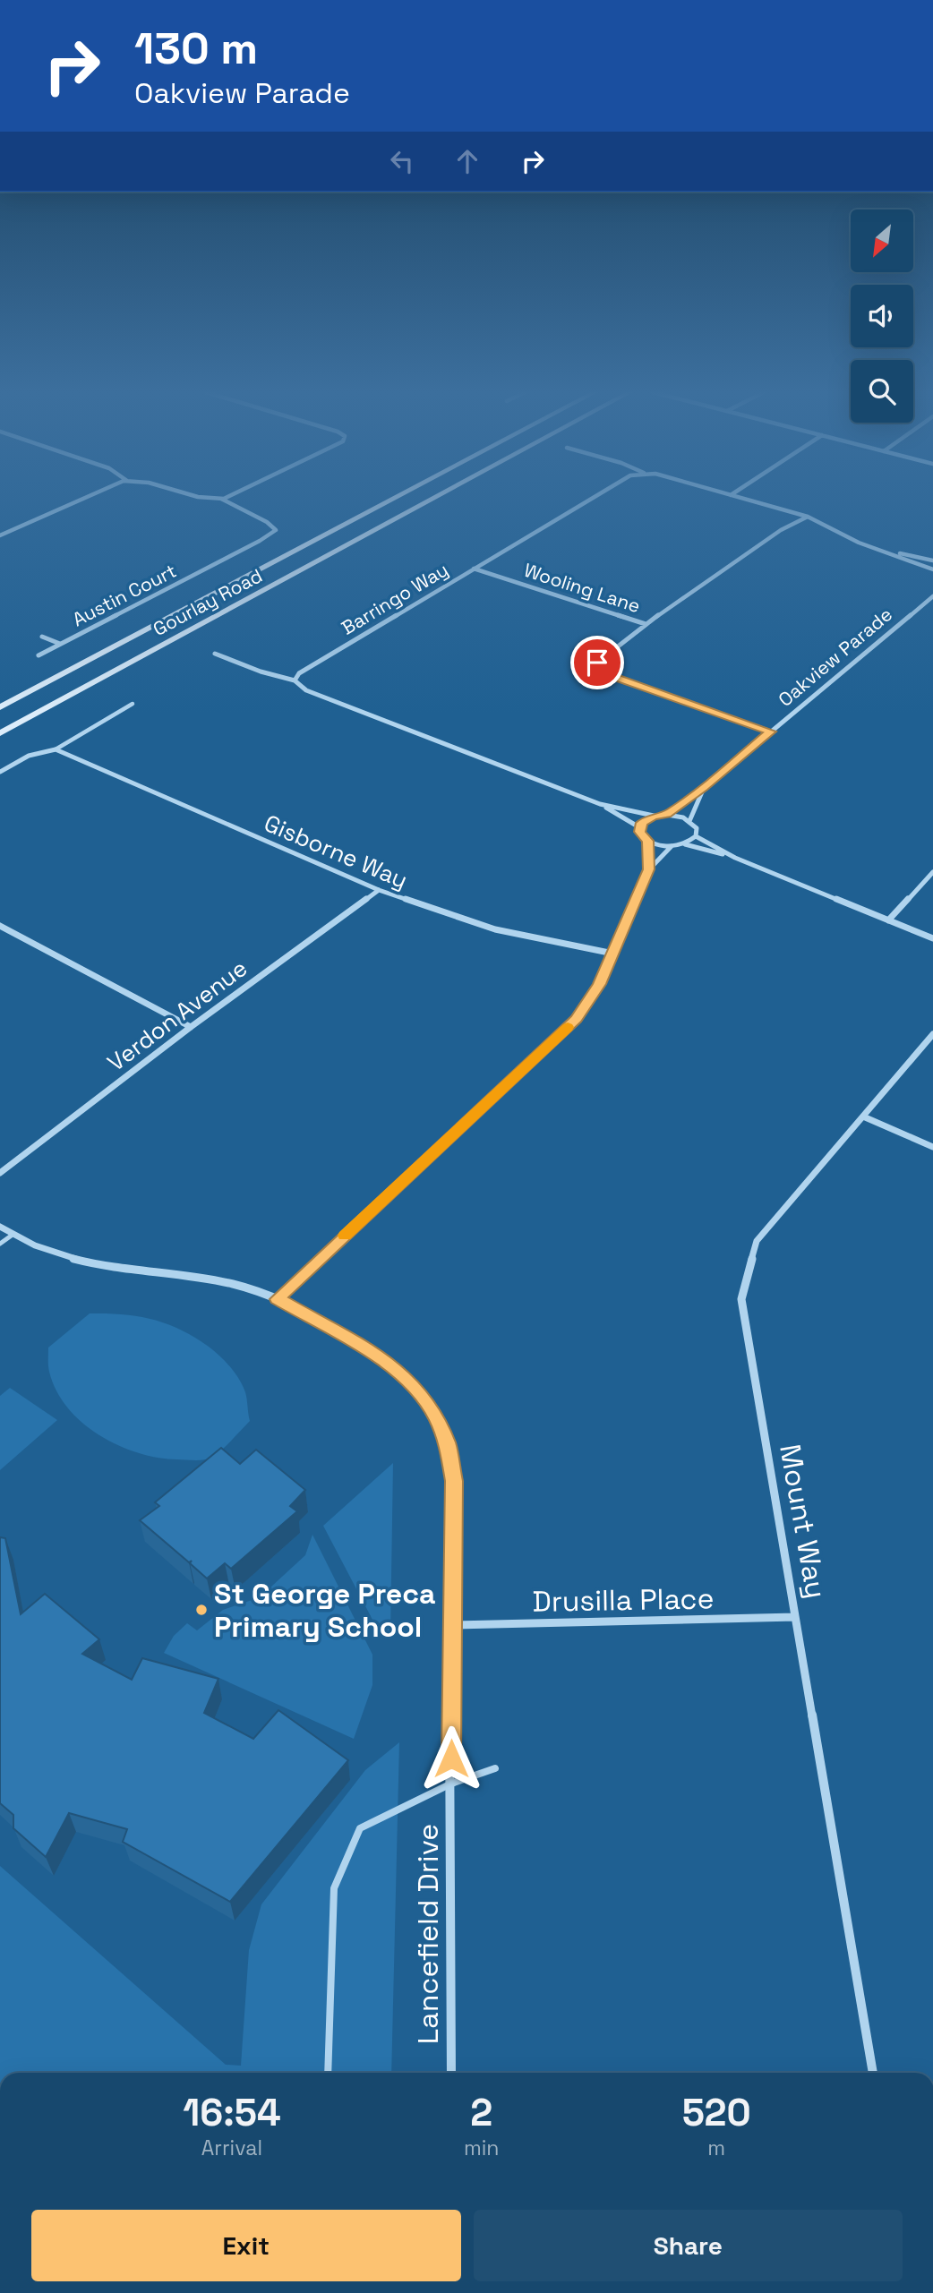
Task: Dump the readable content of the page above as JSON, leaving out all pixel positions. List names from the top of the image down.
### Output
{
  "streets": {
    "main road": ["Gourlay Road"],
    "street": [
      "Wooling Lane",
      "Austin Court",
      "Barringo Way",
      "Oakview Parade",
      "Gisborne Way",
      "Verdon Avenue",
      "Mount Way",
      "Drusilla Place",
      "Lancefield Drive"
    ]
  },
  "crossings": [
    ["Wooling Lane", "Barringo Way"],
    ["Gisborne Way", "Verdon Avenue"],
    ["Mount Way", "Drusilla Place"],
    ["Drusilla Place", "Lancefield Drive"]
  ],
  "places": ["St George Preca Primary School"],
  "north": "bottom left",
  "page": {
    "turn": ["130 m", "Oakview Parade"],
    "eta": [
      "16:54",
      "Arrival",
      "2",
      "min",
      "520",
      "m"
    ],
    "buttons": ["Exit", "Share"]
  }
}
